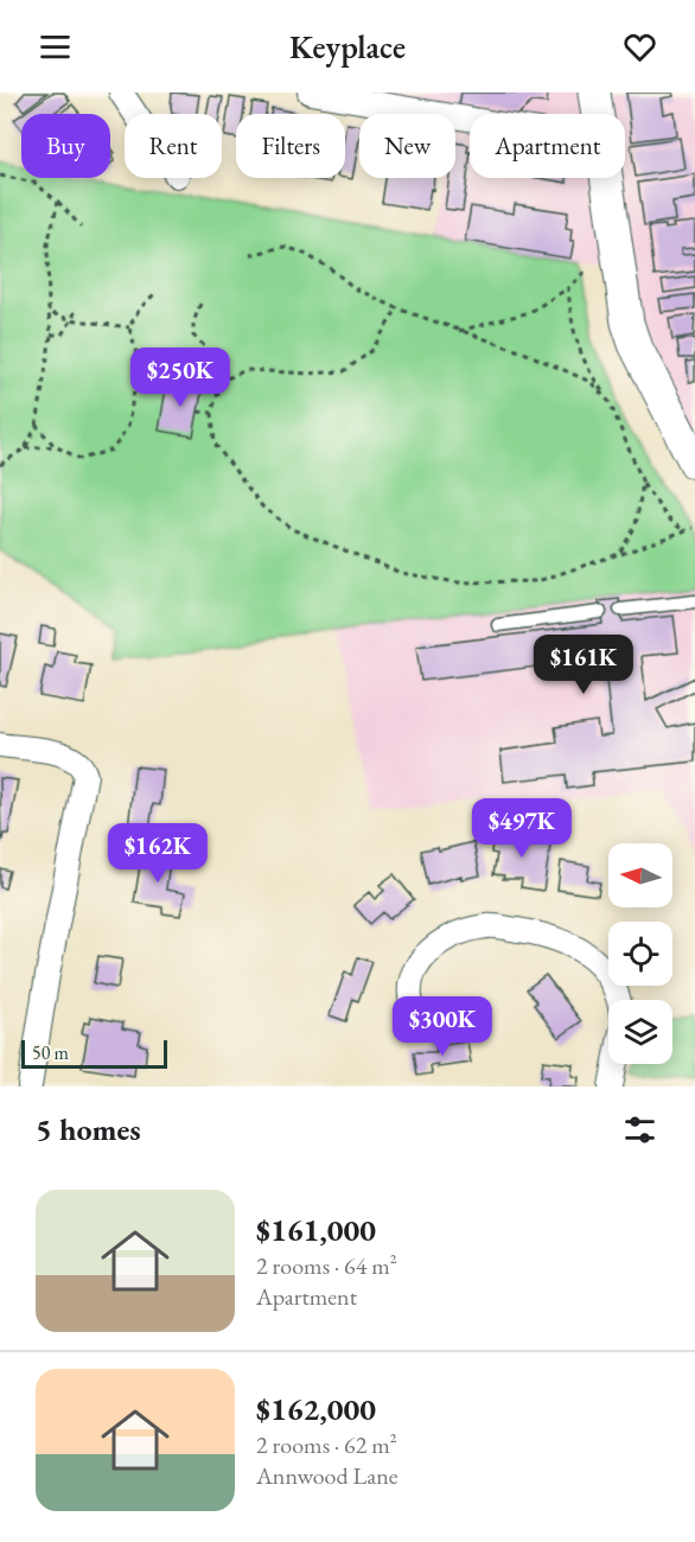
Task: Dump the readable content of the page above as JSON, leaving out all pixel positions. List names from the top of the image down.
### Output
{
  "scale_bar": "50 m",
  "north": "left",
  "page": {
    "header": "Keyplace",
    "chip": [
      "Buy",
      "Rent",
      "Filters",
      "New",
      "Apartment"
    ],
    "price": [
      "$250K",
      "$161K",
      "$497K",
      "$162K",
      "$300K"
    ],
    "scale": "50 m",
    "heading": "5 homes",
    "list": [
      {
        "name": "$161,000",
        "note": "2 rooms · 64 m² · Apartment"
      },
      {
        "name": "$162,000",
        "note": "2 rooms · 62 m² · Annwood Lane"
      }
    ]
  }
}
